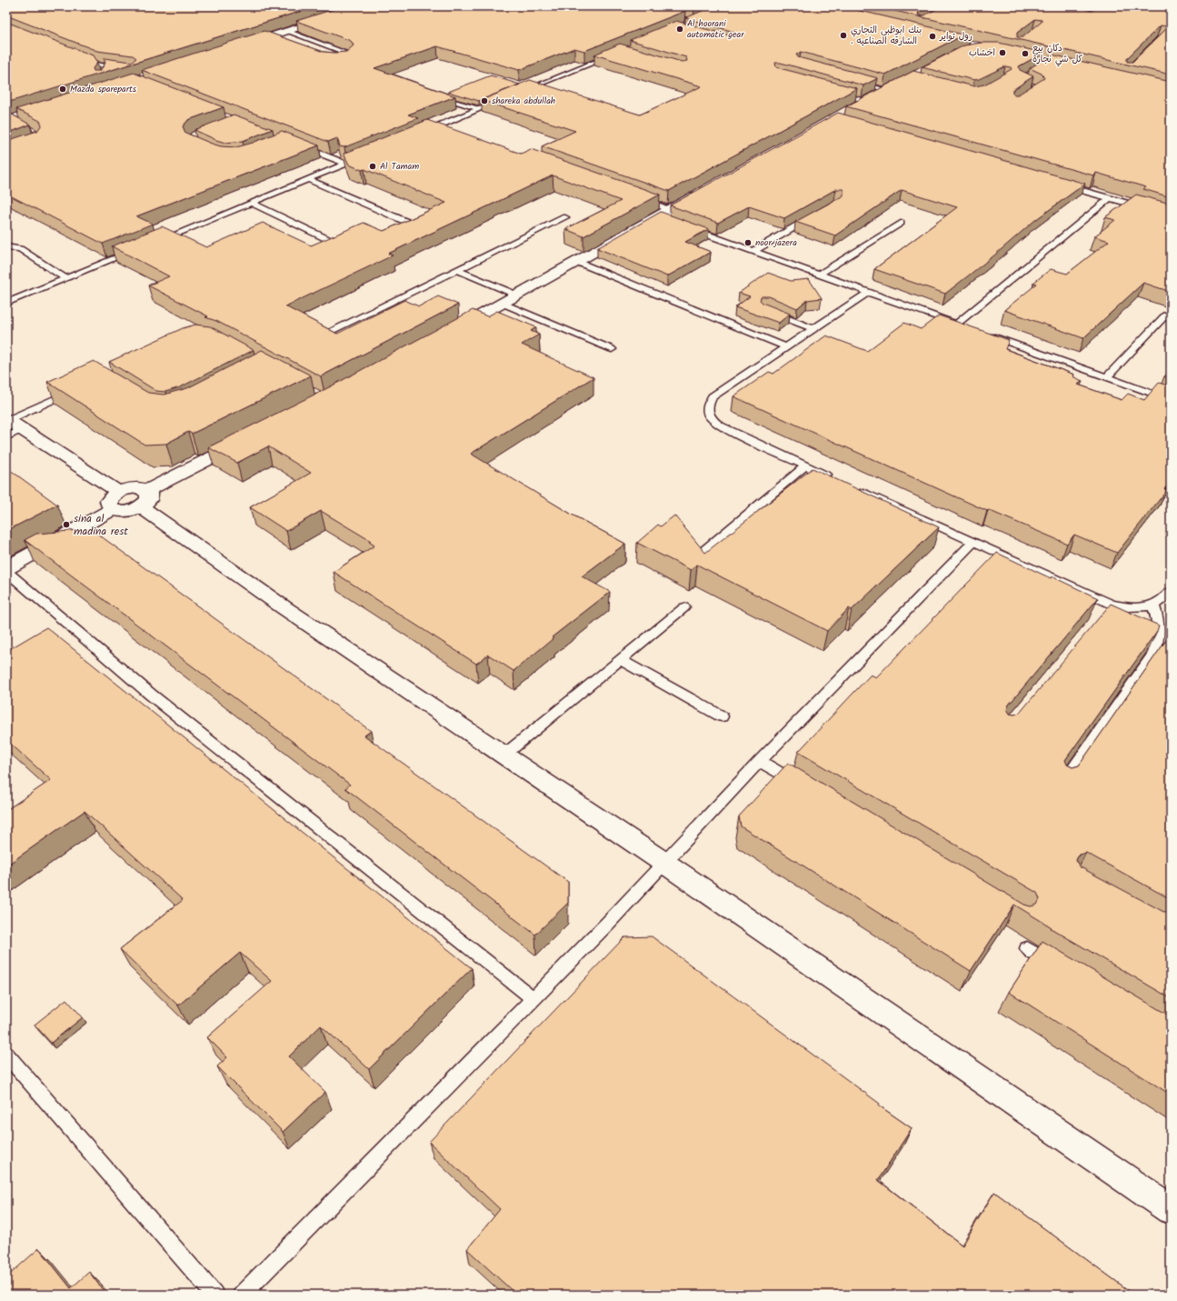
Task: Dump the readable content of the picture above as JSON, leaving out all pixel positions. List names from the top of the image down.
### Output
{
  "places": [
    "Al hoorani automatic gear",
    "بنك ابوظبي التجاري . الشارقه الصناعيه",
    "رول تواير",
    "اخشاب",
    "دكان بيع كل شي نجارة",
    "Mazda spareparts",
    "shareka abdullah",
    "Al Tamam",
    "noor jazera",
    "sina al madina rest"
  ]
}
